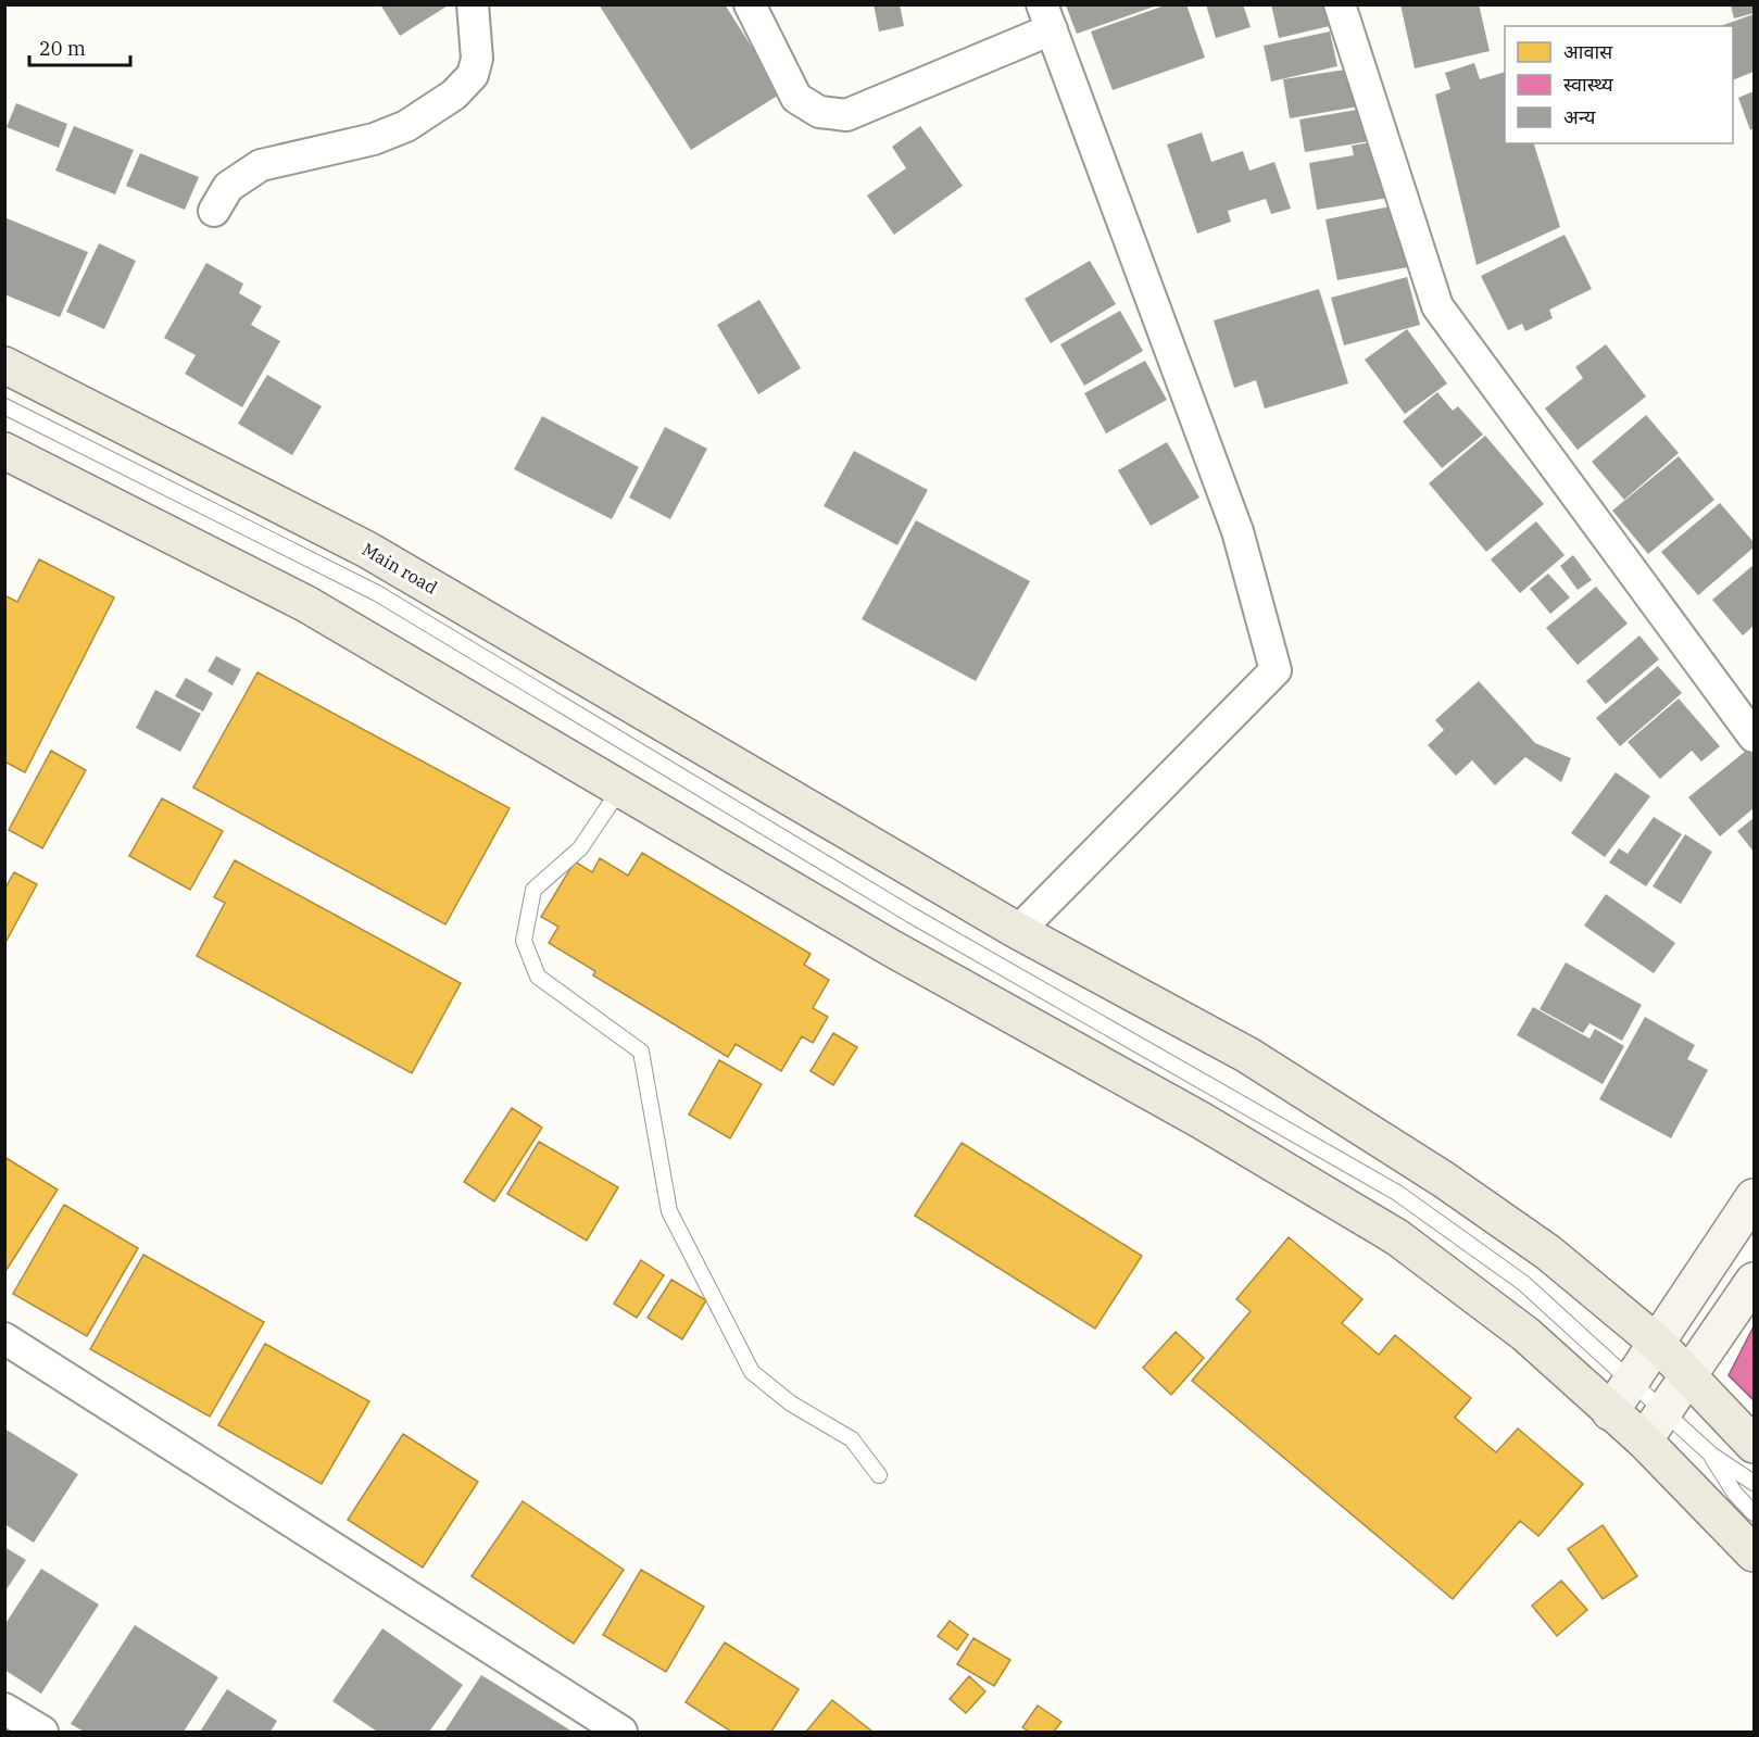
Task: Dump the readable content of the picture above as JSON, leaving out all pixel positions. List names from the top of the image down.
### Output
{
  "streets": {
    "main road": ["Main road"]
  },
  "legend": ["आवास", "स्वास्थ्य", "अन्य"],
  "scale_bar": "20 m"
}
